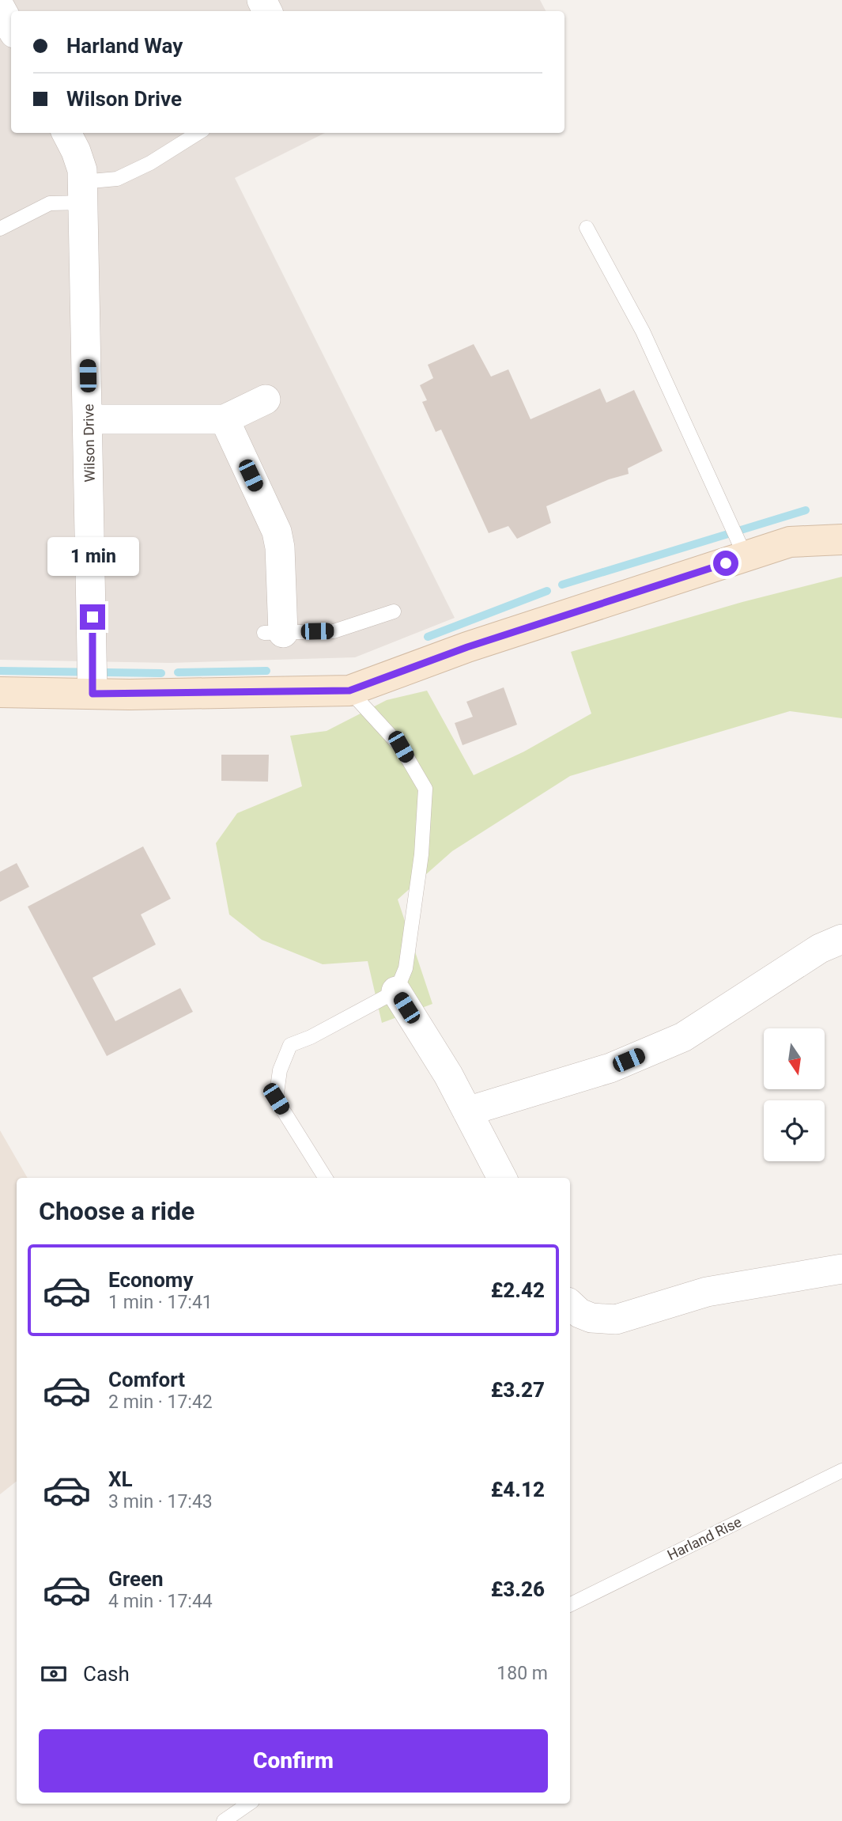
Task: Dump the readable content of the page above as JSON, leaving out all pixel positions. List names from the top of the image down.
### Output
{
  "streets": {
    "street": ["Wilson Drive"],
    "lane": ["Harland Rise"]
  },
  "north": "bottom",
  "page": {
    "banner": ["Harland Way", "Wilson Drive"],
    "bubble": "1 min",
    "heading": "Choose a ride",
    "list": [
      {
        "name": "Economy",
        "note": "1 min · 17:41",
        "value": "£2.42"
      },
      {
        "name": "Comfort",
        "note": "2 min · 17:42",
        "value": "£3.27"
      },
      {
        "name": "XL",
        "note": "3 min · 17:43",
        "value": "£4.12"
      },
      {
        "name": "Green",
        "note": "4 min · 17:44",
        "value": "£3.26"
      }
    ],
    "pay": ["Cash", "180 m"],
    "buttons": "Confirm"
  }
}
